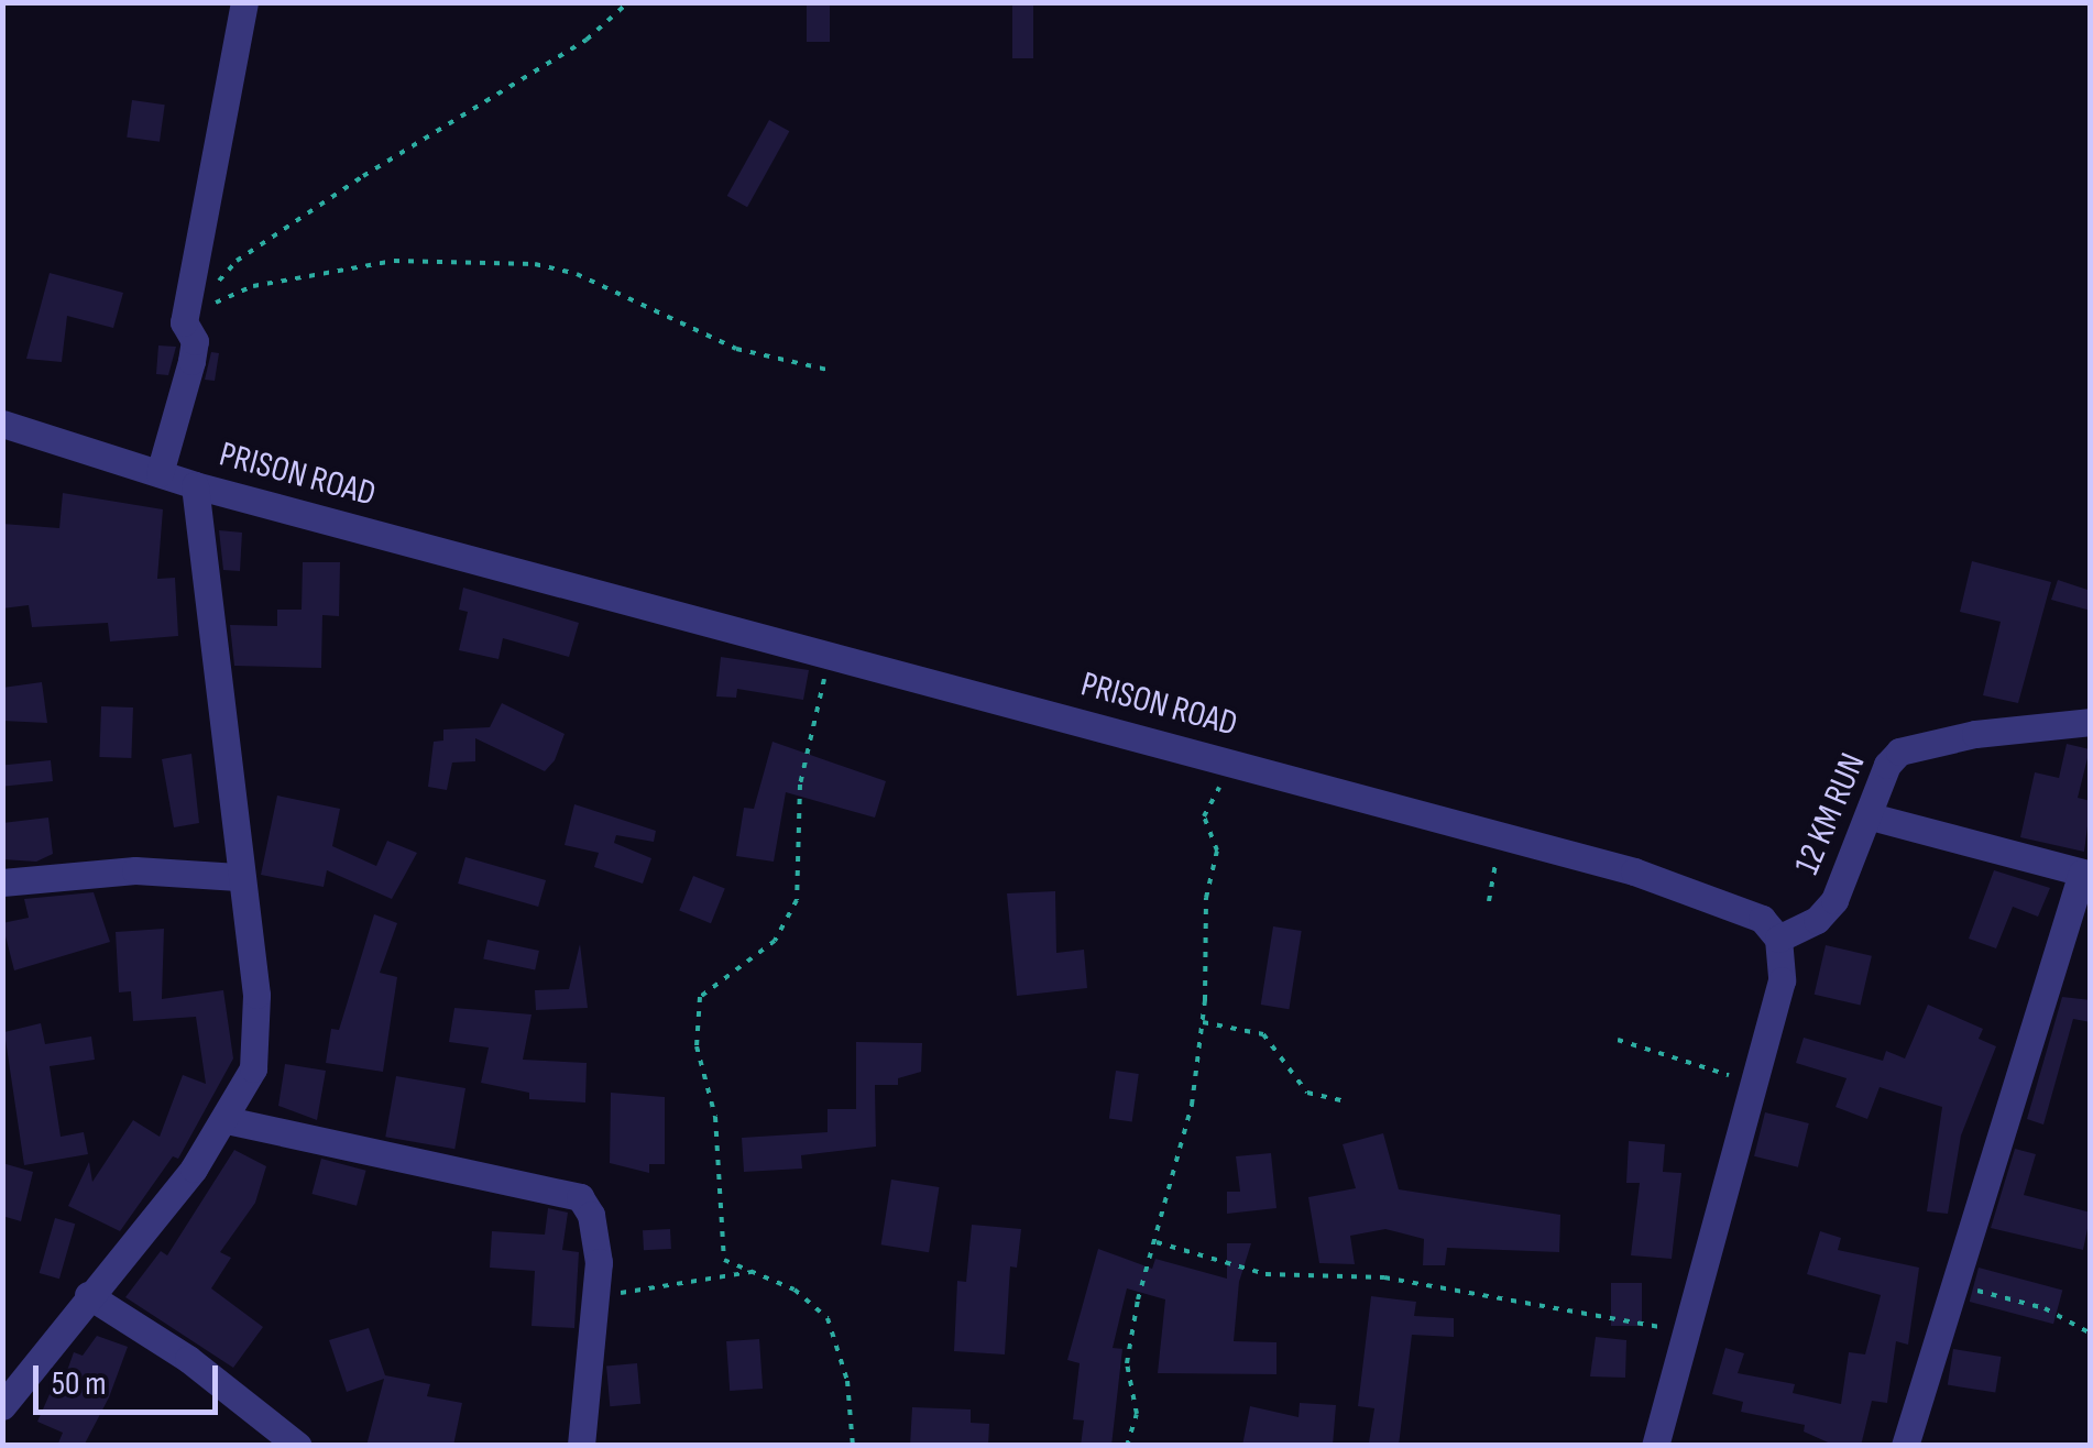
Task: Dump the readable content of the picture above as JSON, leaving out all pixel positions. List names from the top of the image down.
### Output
{
  "streets": {
    "street": ["PRISON ROAD", "12 KM RUN"]
  },
  "crossings": [
    ["PRISON ROAD", "12 KM RUN"]
  ],
  "scale_bar": "50 m"
}
